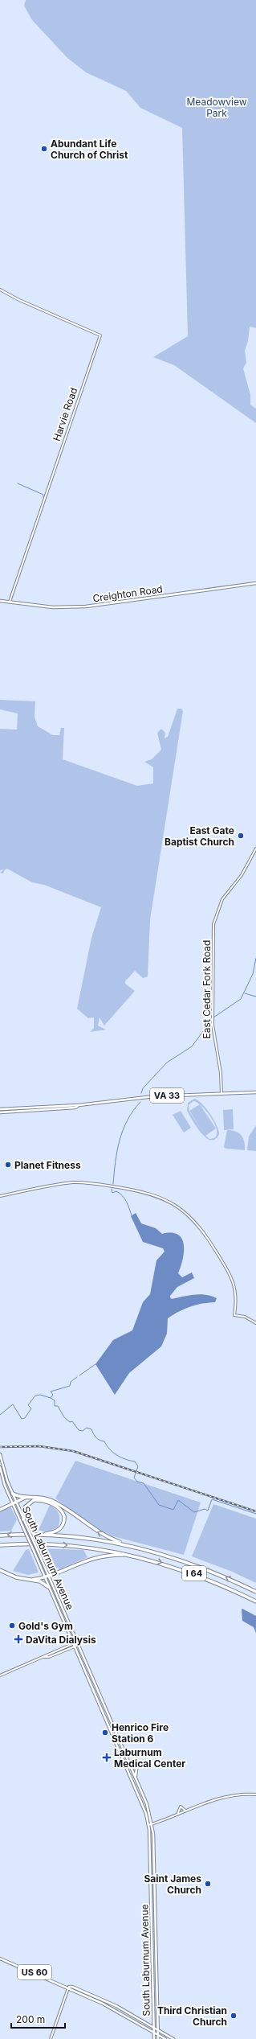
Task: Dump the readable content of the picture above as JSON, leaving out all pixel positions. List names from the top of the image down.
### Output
{
  "streets": {
    "highway": ["I 64"],
    "main road": [
      "Creighton Road",
      "VA 33",
      "South Laburnum Avenue",
      "US 60"
    ],
    "street": ["Harvie Road", "East Cedar Fork Road"]
  },
  "crossings": [
    ["Harvie Road", "Creighton Road"],
    ["East Cedar Fork Road", "VA 33"],
    ["South Laburnum Avenue", "US 60"]
  ],
  "parks": ["Meadowview Park"],
  "places": {
    "other": [
      "Abundant Life Church of Christ",
      "East Gate Baptist Church",
      "Planet Fitness",
      "Gold's Gym",
      "Henrico Fire Station 6",
      "Saint James Church",
      "Third Christian Church"
    ],
    "health": ["DaVita Dialysis", "Laburnum Medical Center"]
  },
  "scale_bar": "200 m"
}
